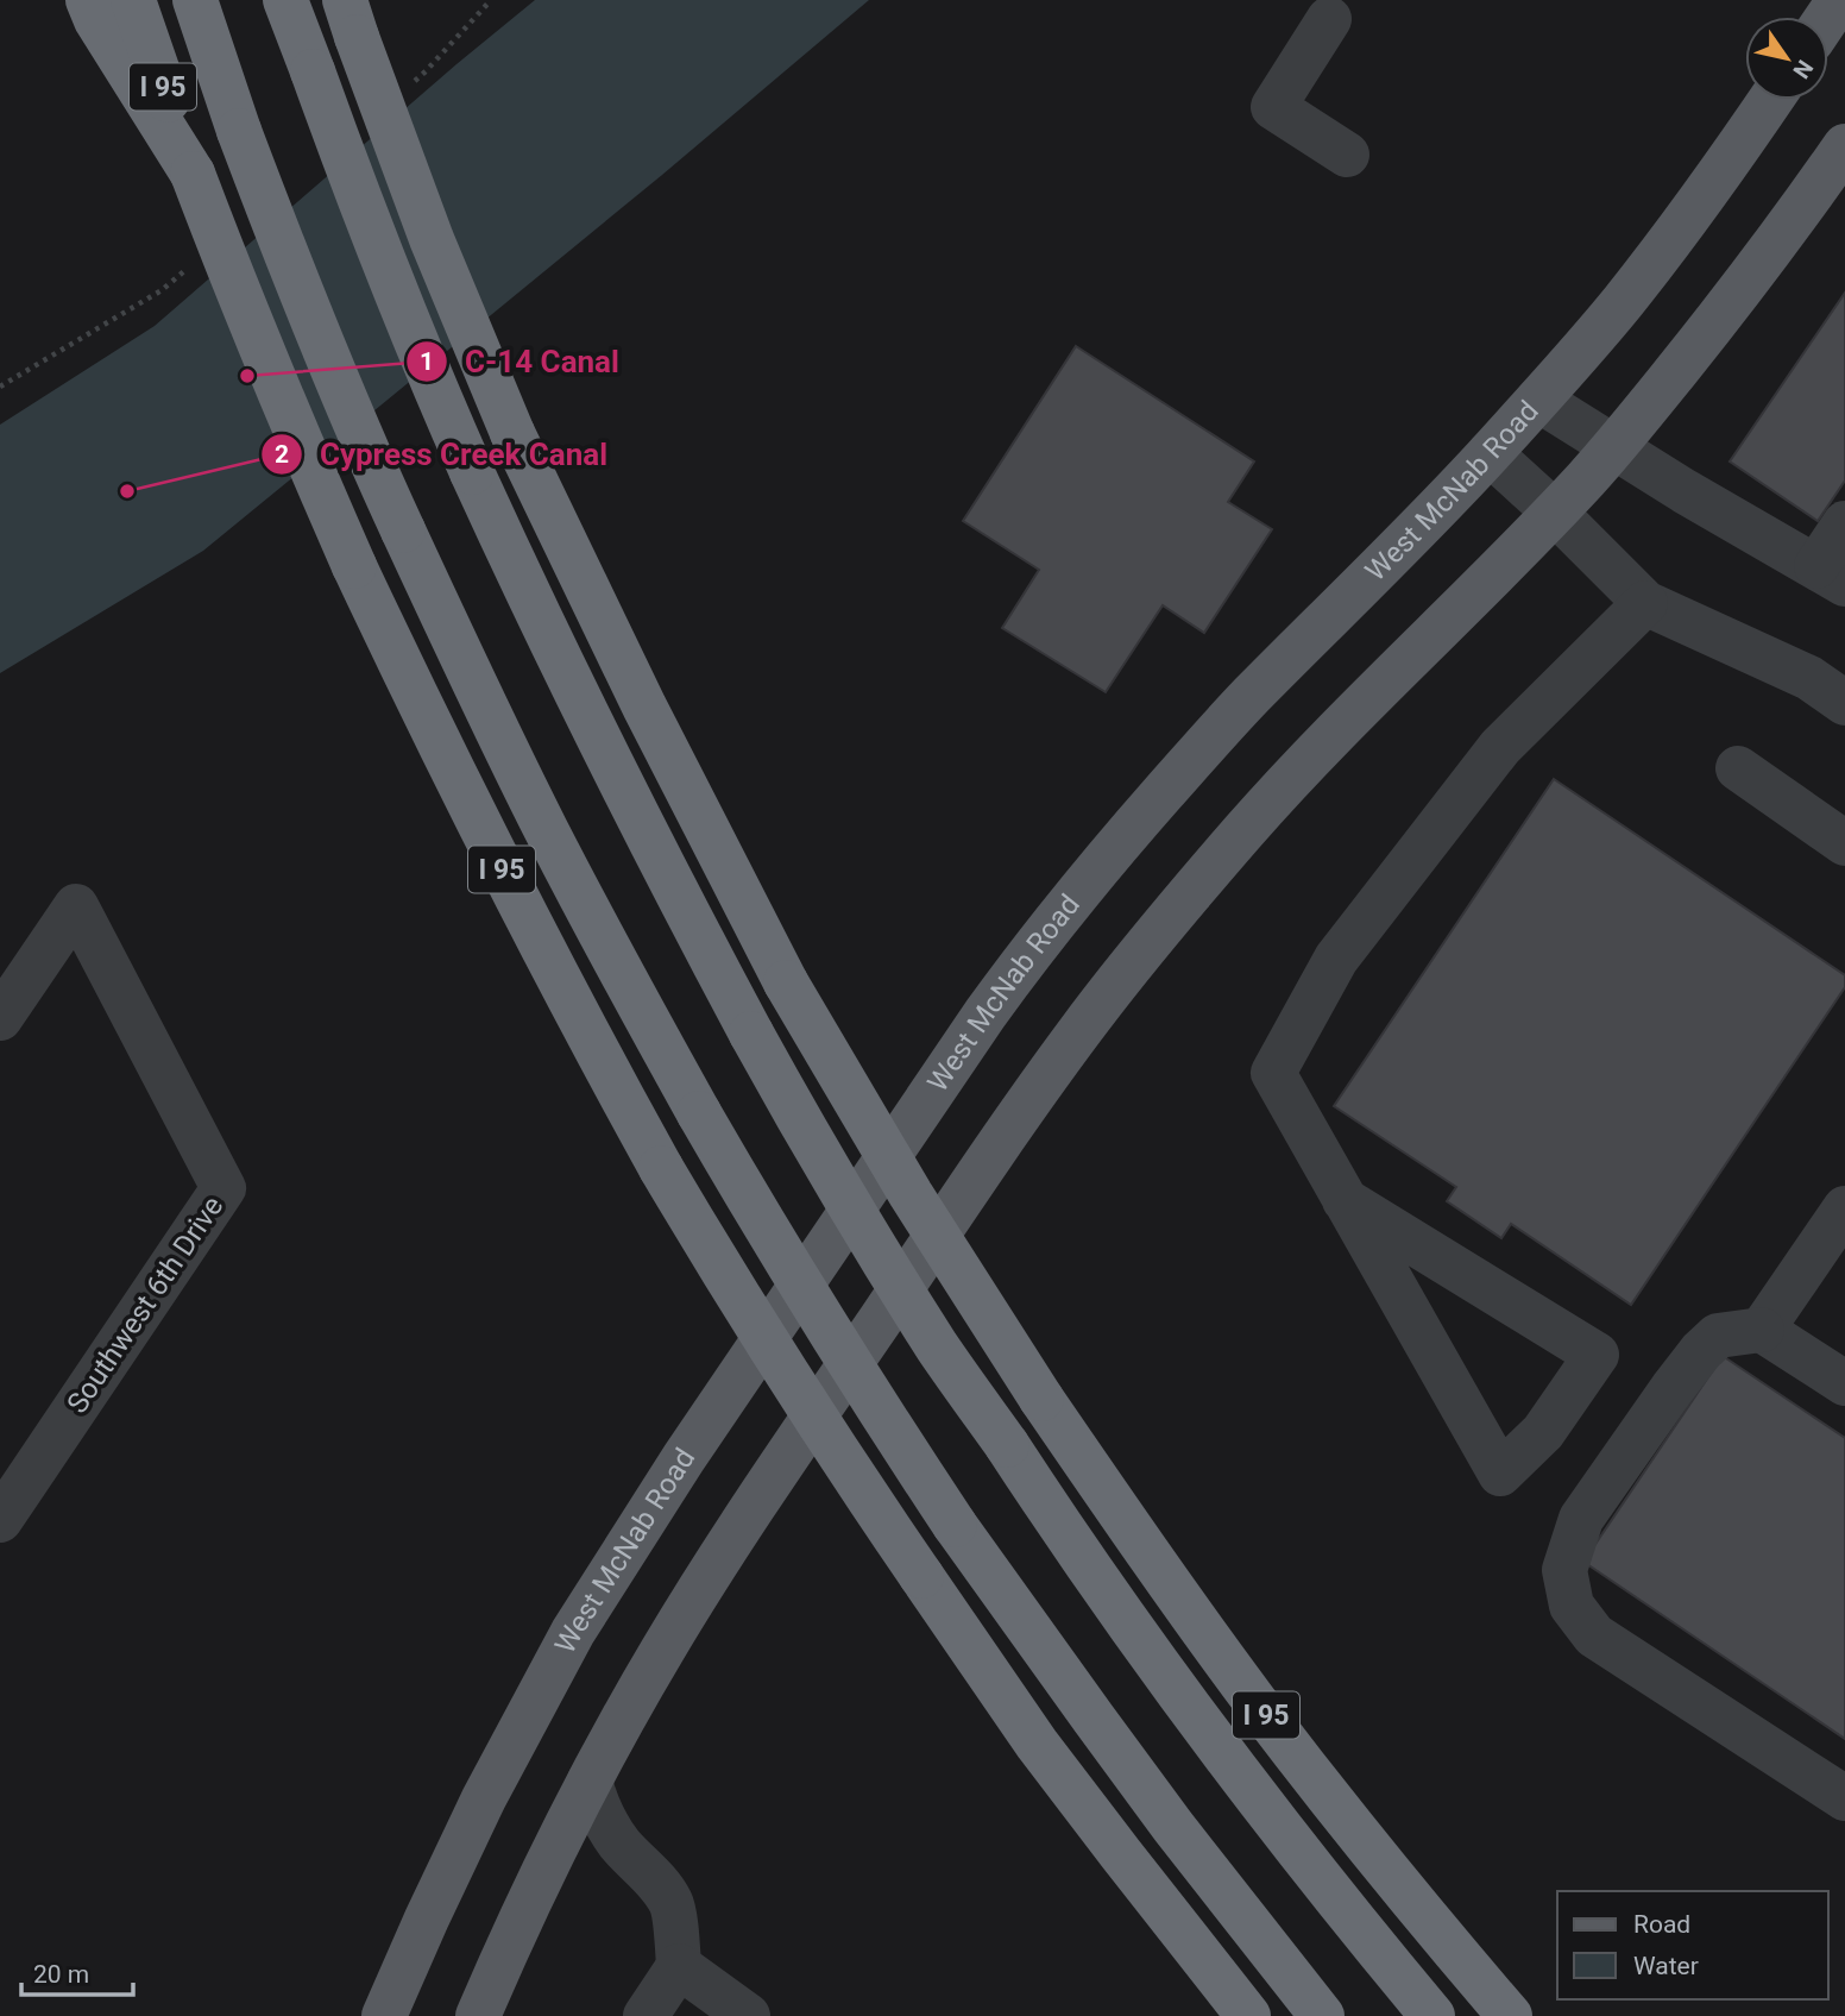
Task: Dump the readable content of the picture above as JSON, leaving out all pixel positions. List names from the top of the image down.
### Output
{
  "streets": {
    "highway": ["I 95"],
    "main road": ["West McNab Road"],
    "street": ["Southwest 6th Drive"]
  },
  "places": ["C-14 Canal", "Cypress Creek Canal"],
  "legend": ["Road", "Water"],
  "scale_bar": "20 m",
  "north": "bottom right"
}
